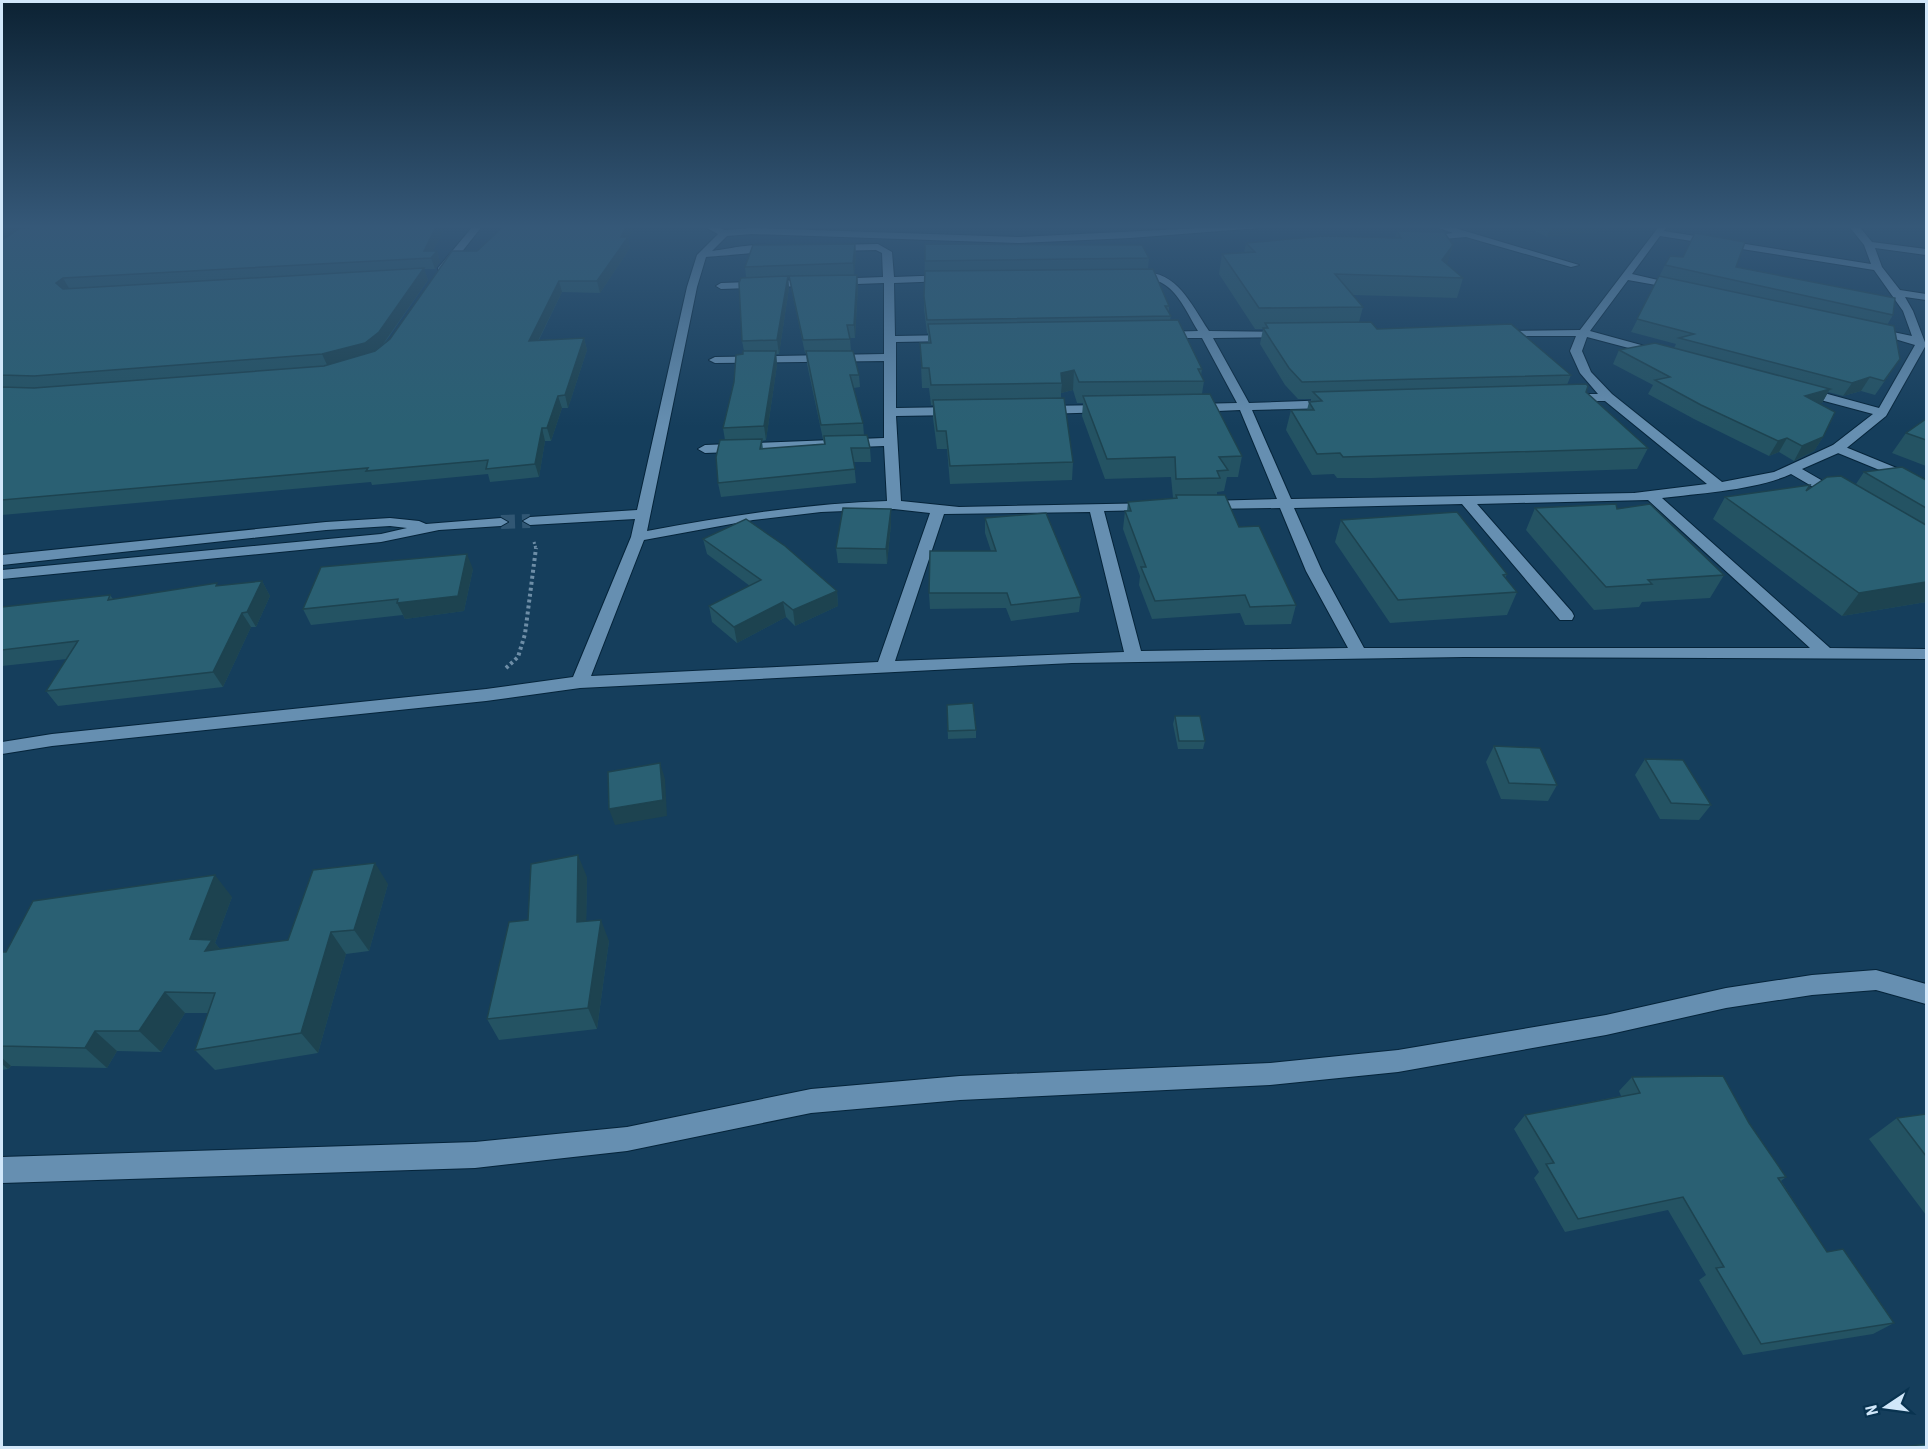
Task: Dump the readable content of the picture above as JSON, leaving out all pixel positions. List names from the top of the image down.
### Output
{
  "north": "left"
}
